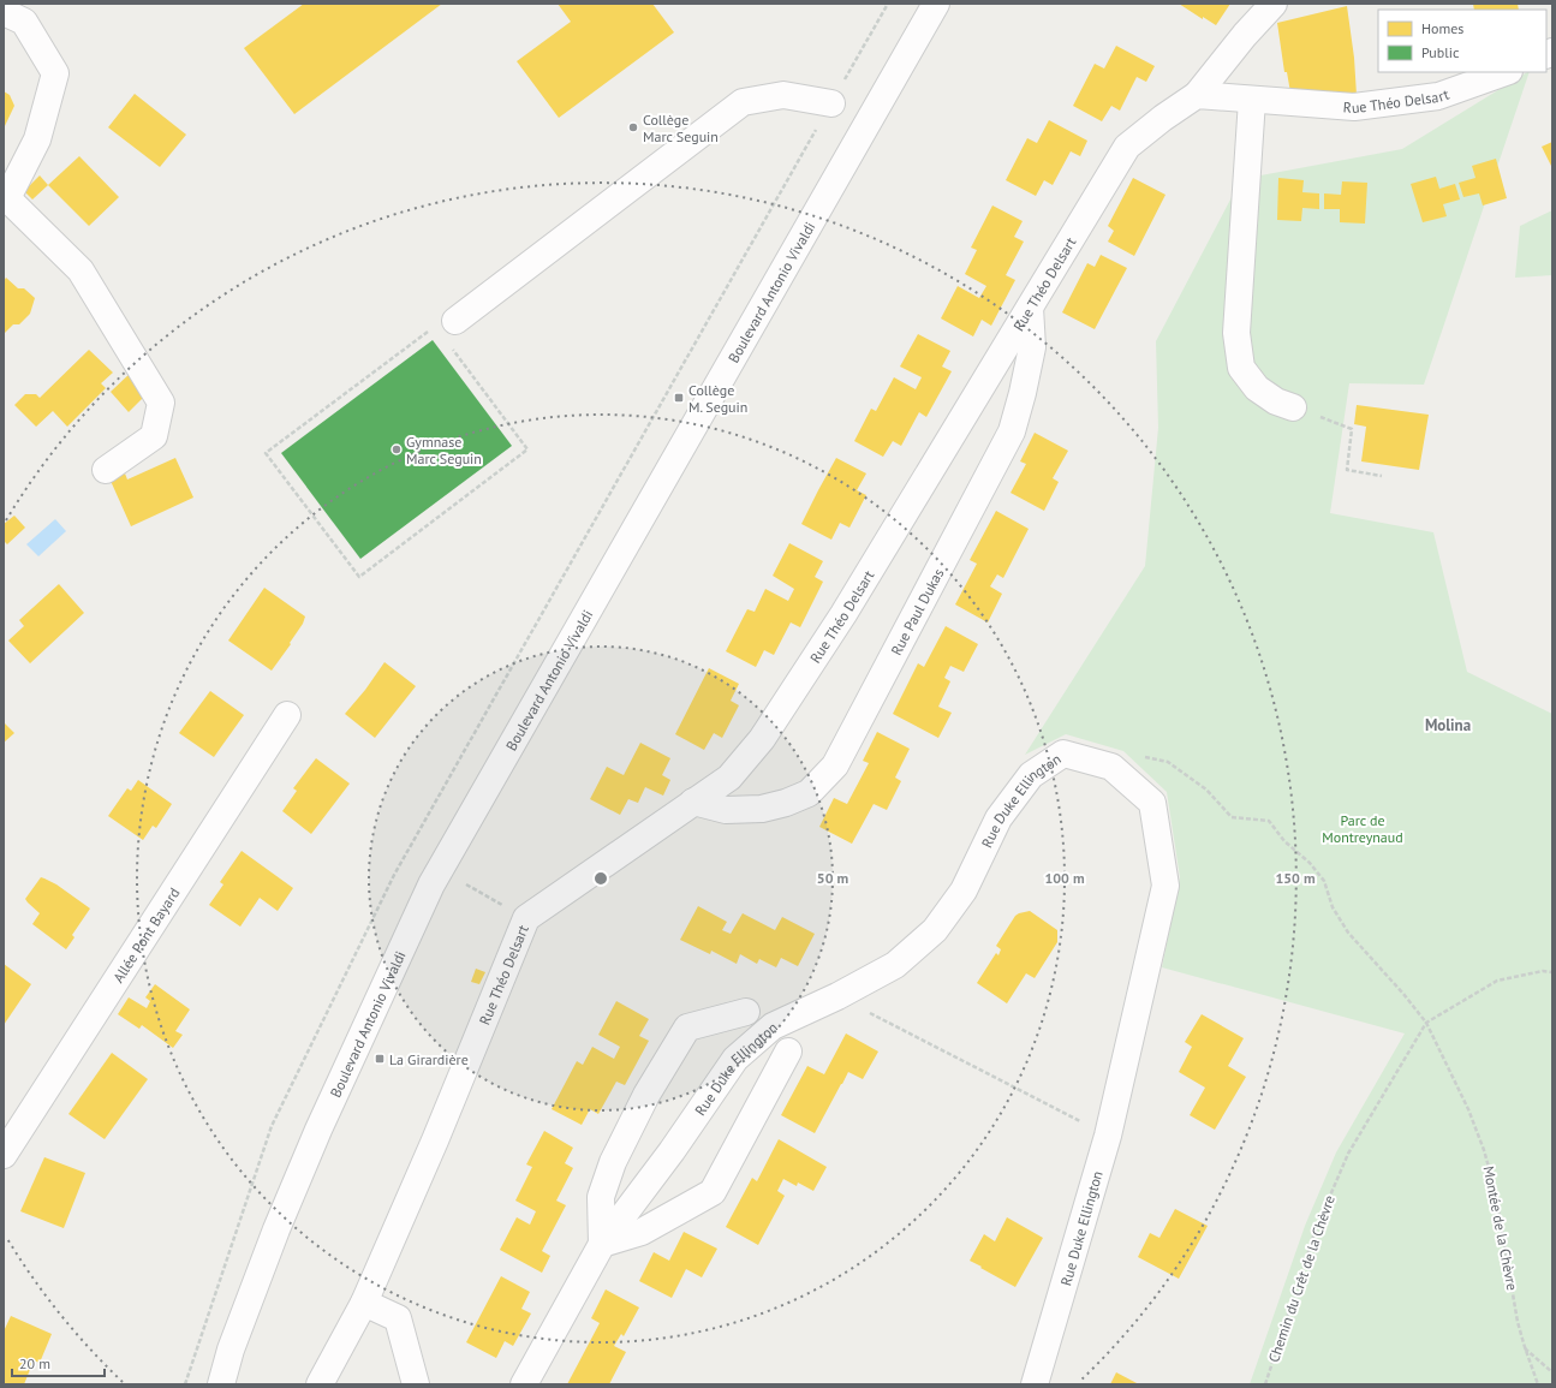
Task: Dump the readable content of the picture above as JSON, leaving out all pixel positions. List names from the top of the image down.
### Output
{
  "streets": {
    "street": [
      "Rue Théo Delsart",
      "Boulevard Antonio Vivaldi",
      "Rue Paul Dukas",
      "Rue Duke Ellington",
      "Allée Pont Bayard"
    ],
    "path": ["Montée de la Chèvre", "Chemin du Crêt de la Chèvre"]
  },
  "crossings": [
    ["Rue Théo Delsart", "Rue Paul Dukas"],
    ["Montée de la Chèvre", "Chemin du Crêt de la Chèvre"]
  ],
  "districts": ["Molina"],
  "parks": ["Parc de Montreynaud"],
  "places": {
    "other": ["Collège Marc Seguin", "Gymnase Marc Seguin"],
    "transit": ["Collège M. Seguin", "La Girardière"]
  },
  "legend": ["Homes", "Public"],
  "scale_bar": "20 m",
  "rings": ["50 m", "100 m", "150 m"]
}
